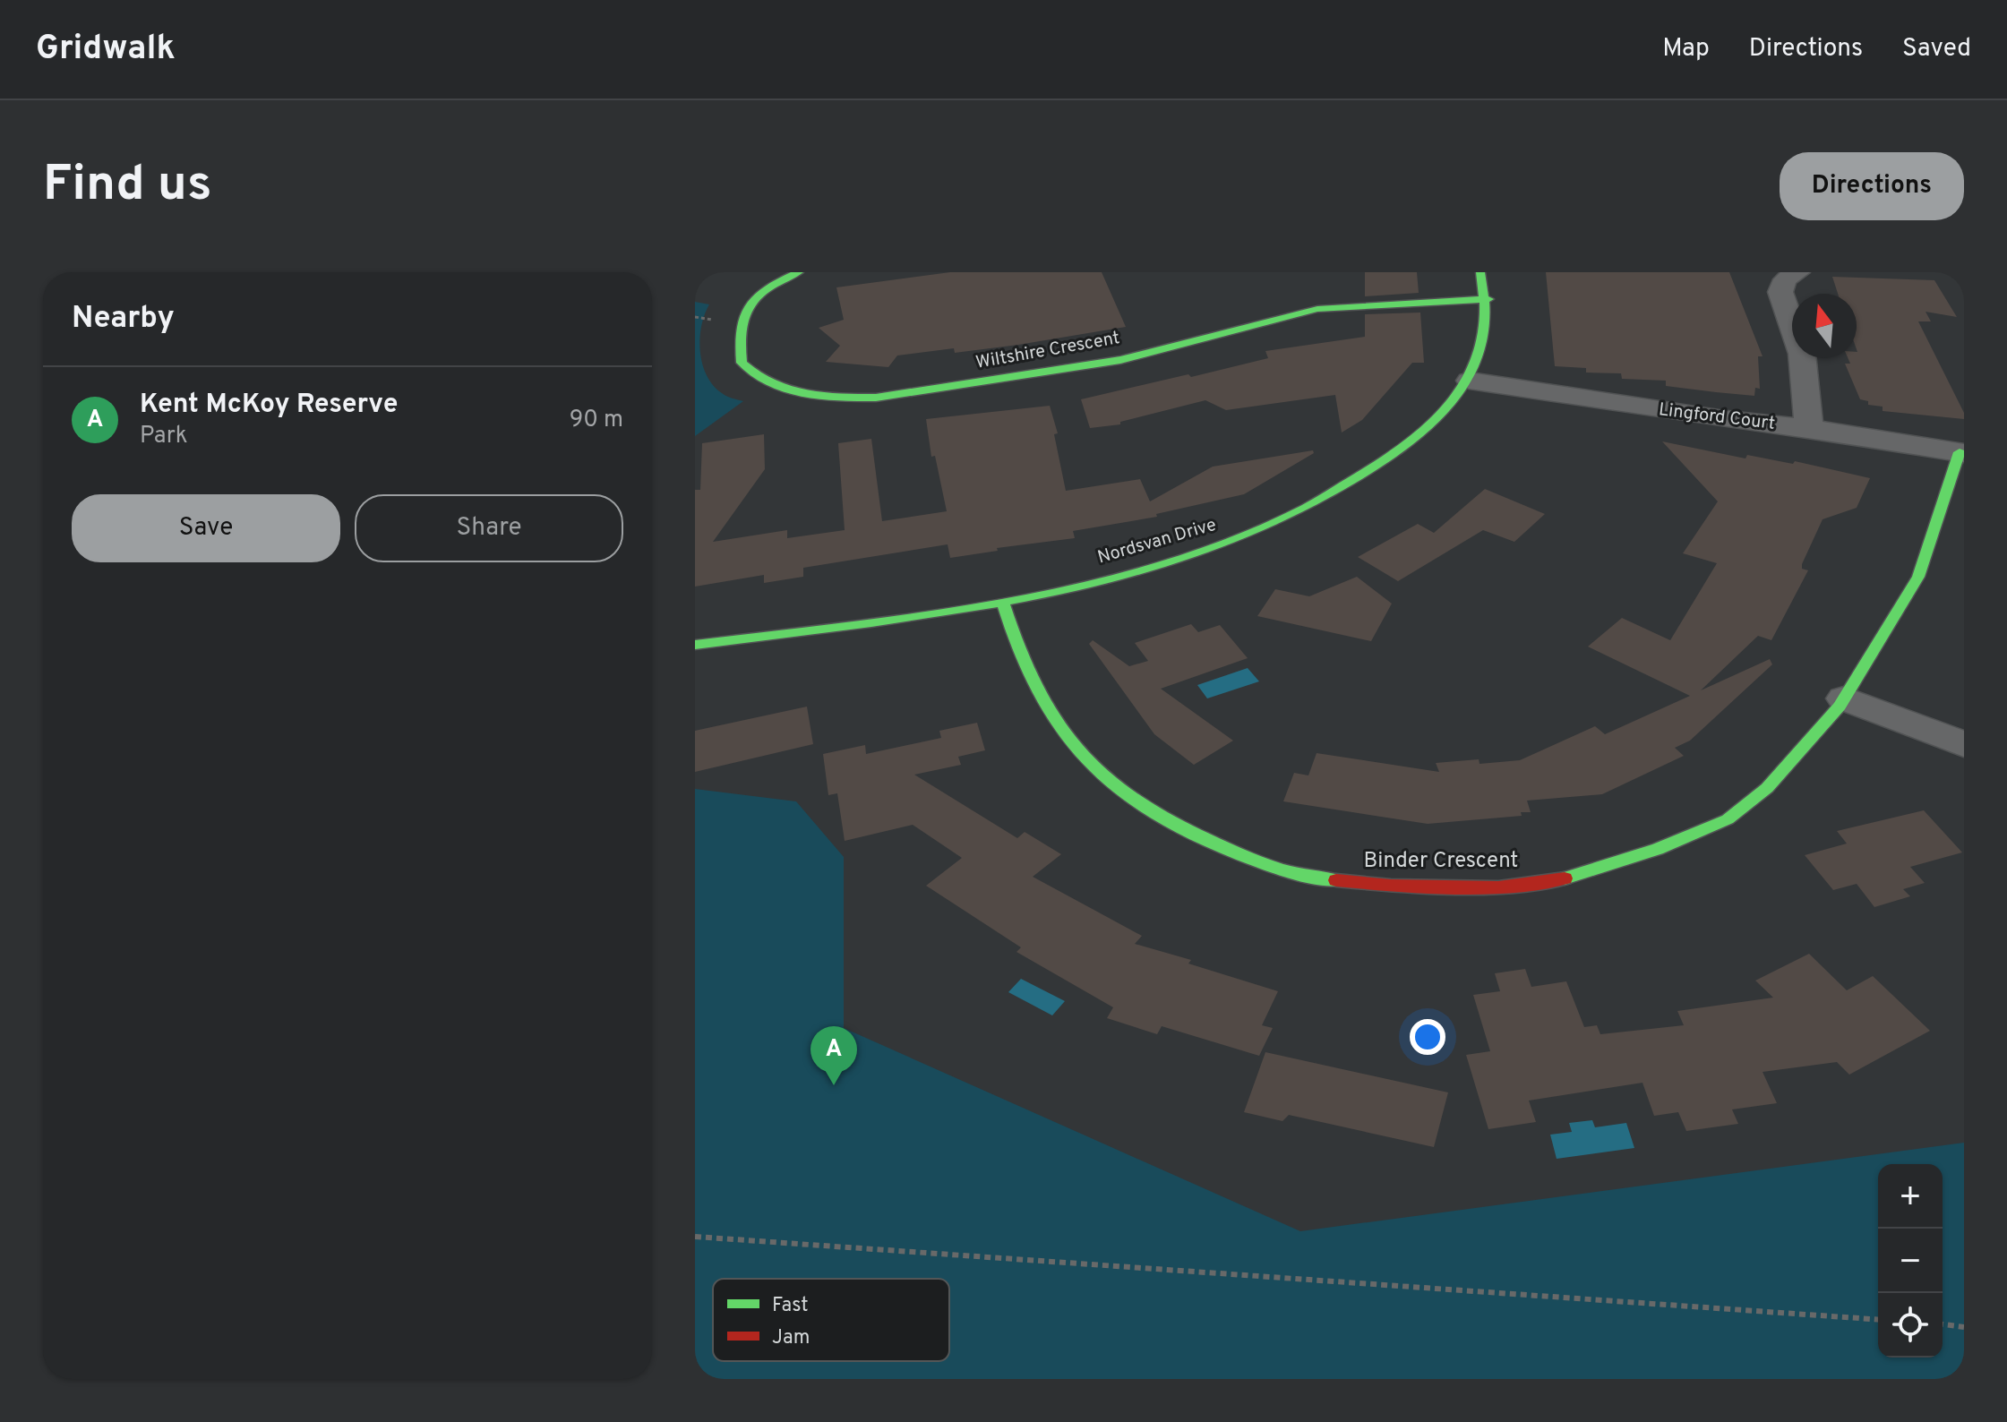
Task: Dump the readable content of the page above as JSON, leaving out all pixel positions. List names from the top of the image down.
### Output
{
  "streets": {
    "street": [
      "Wiltshire Crescent",
      "Lingford Court",
      "Nordsvan Drive",
      "Binder Crescent"
    ]
  },
  "crossings": [
    ["Wiltshire Crescent", "Nordsvan Drive"],
    ["Lingford Court", "Nordsvan Drive"],
    ["Lingford Court", "Binder Crescent"],
    ["Nordsvan Drive", "Binder Crescent"]
  ],
  "legend": ["Fast", "Jam"],
  "north": "top",
  "page": {
    "header": "Gridwalk",
    "nav": ["Map", "Directions", "Saved"],
    "buttons": [
      "Directions",
      ["Save", "Share"]
    ],
    "title": "Find us",
    "heading": "Nearby",
    "list": [
      {
        "mark": "A",
        "name": "Kent McKoy Reserve",
        "note": "Park",
        "value": "90 m"
      }
    ],
    "pins": "A",
    "map_buttons": ["+", "−"]
  }
}
